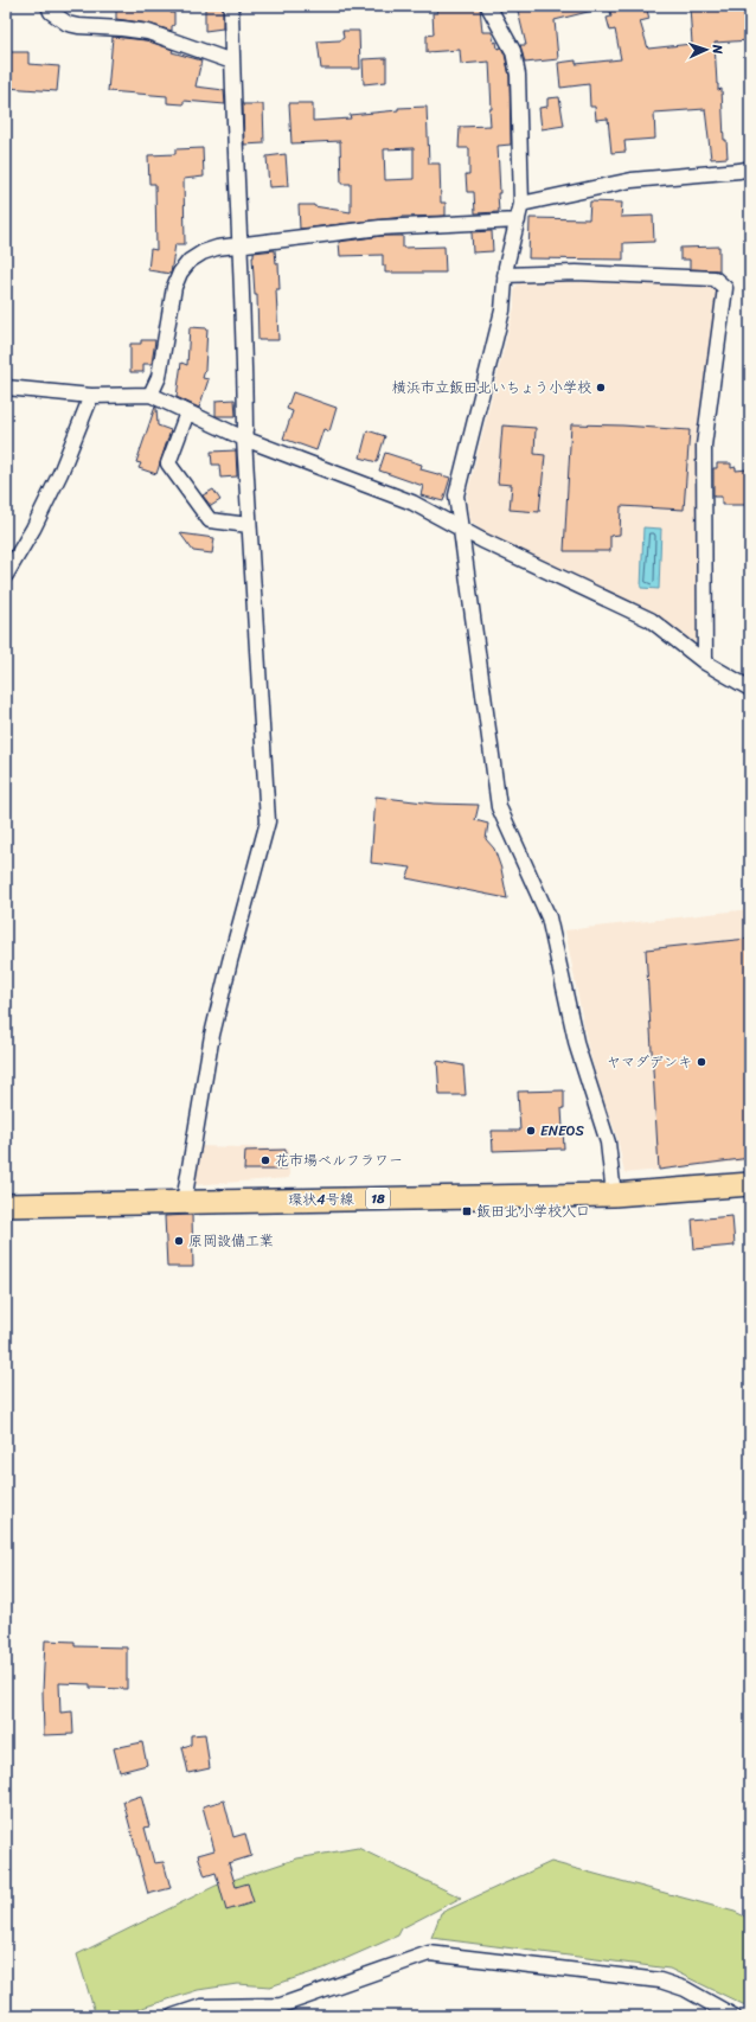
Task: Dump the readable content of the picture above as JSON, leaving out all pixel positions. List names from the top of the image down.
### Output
{
  "streets": {
    "main road": ["18", "環状4号線"]
  },
  "places": {
    "other": [
      "横浜市立飯田北いちょう小学校",
      "ヤマダデンキ",
      "ENEOS",
      "花市場ベルフラワー",
      "原岡設備工業"
    ],
    "transit": ["飯田北小学校入口"]
  },
  "north": "right"
}
